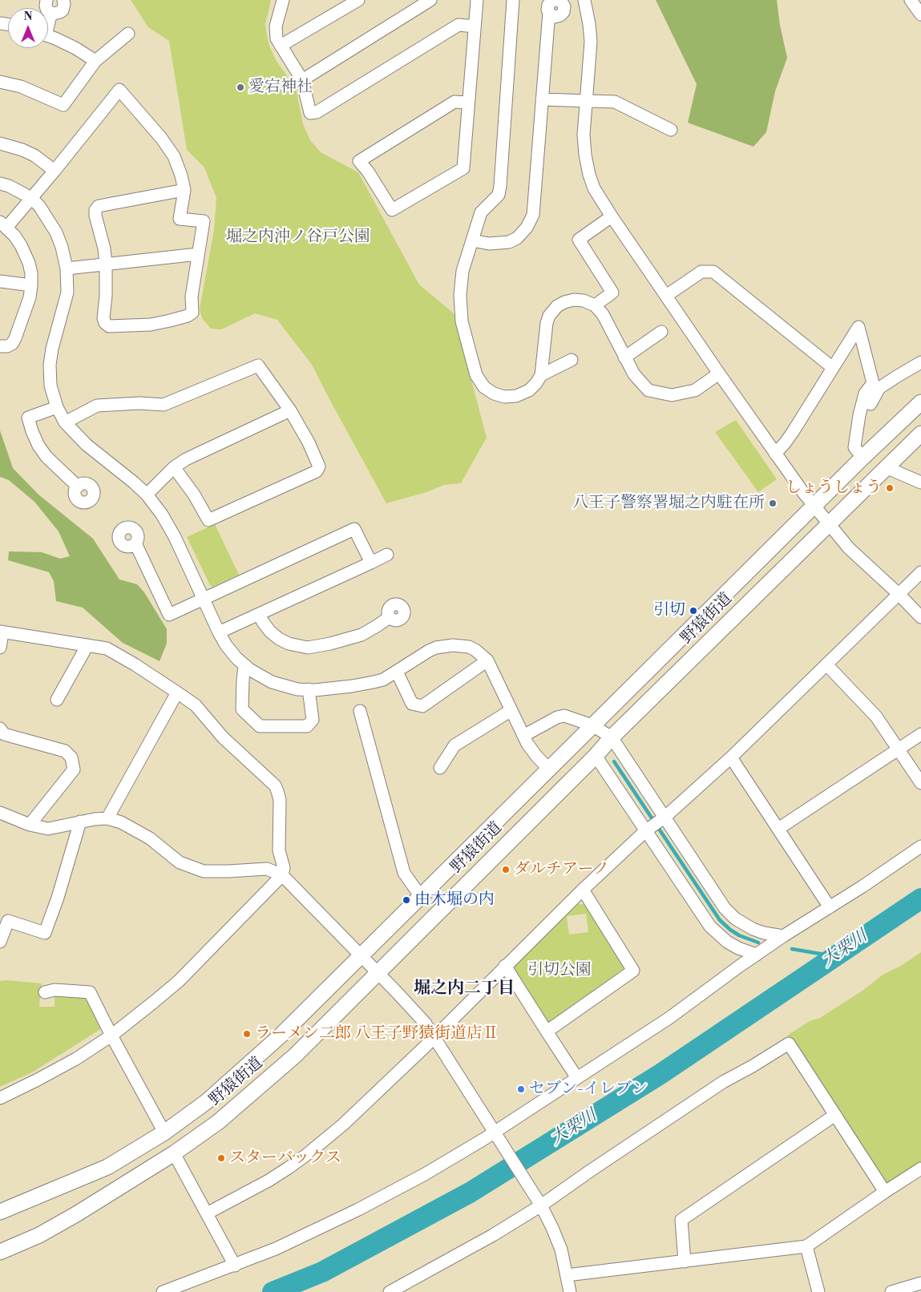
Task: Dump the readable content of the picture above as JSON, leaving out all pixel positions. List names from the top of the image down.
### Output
{
  "streets": {
    "main road": ["野猿街道"]
  },
  "districts": ["堀之内二丁目"],
  "water": ["大栗川"],
  "parks": ["堀之内沖ノ谷戸公園", "引切公園"],
  "places": [
    "愛宕神社",
    "しょうしょう",
    "八王子警察署堀之内駐在所",
    "引切",
    "ダルチアーノ",
    "由木堀の内",
    "ラーメン二郎 八王子野猿街道店Ⅱ",
    "セブン-イレブン",
    "スターバックス"
  ],
  "north": "top"
}
